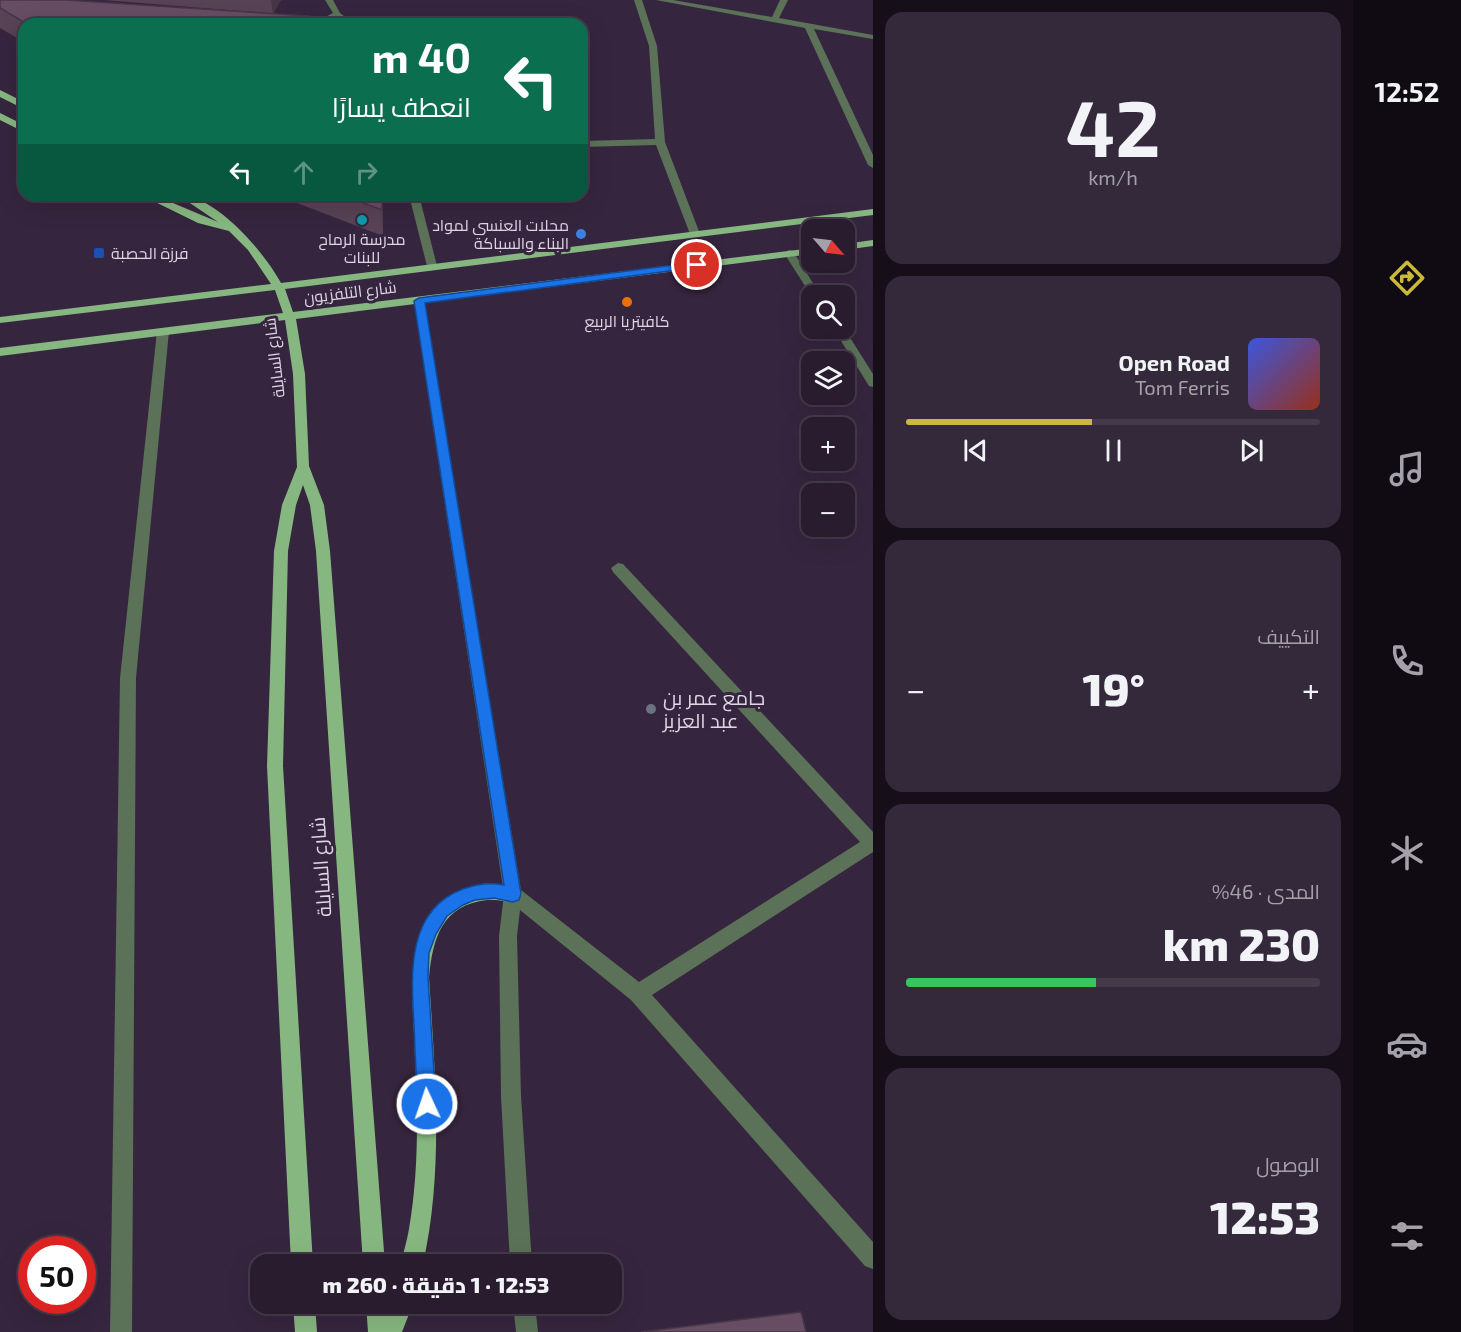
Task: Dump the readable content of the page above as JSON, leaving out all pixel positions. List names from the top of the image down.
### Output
{
  "streets": {
    "main road": ["شارع التلفزيون", "شارع السايلة"]
  },
  "places": {
    "other": [
      "مدرسة الرماح للبنات",
      "محلات العنسي لمواد البناء والسباكة",
      "كافيتريا الربيع",
      "جامع عمر بن عبد العزيز"
    ],
    "transit": ["فرزة الحصبة"]
  },
  "north": "bottom right",
  "page": {
    "tabs": "12:52",
    "tile": [
      ["42", "km/h"],
      "التكييف",
      ["المدى · 46%", "230 km"],
      ["الوصول", "12:53"]
    ],
    "turn": ["40 m", "انعطف يسارًا"],
    "map_buttons": ["+", "−"],
    "song": ["Open Road", "Tom Ferris"],
    "heat": ["−", "19°", "+"],
    "limit": "50",
    "trip": "12:53 · 1 دقيقة · 260 m"
  }
}
